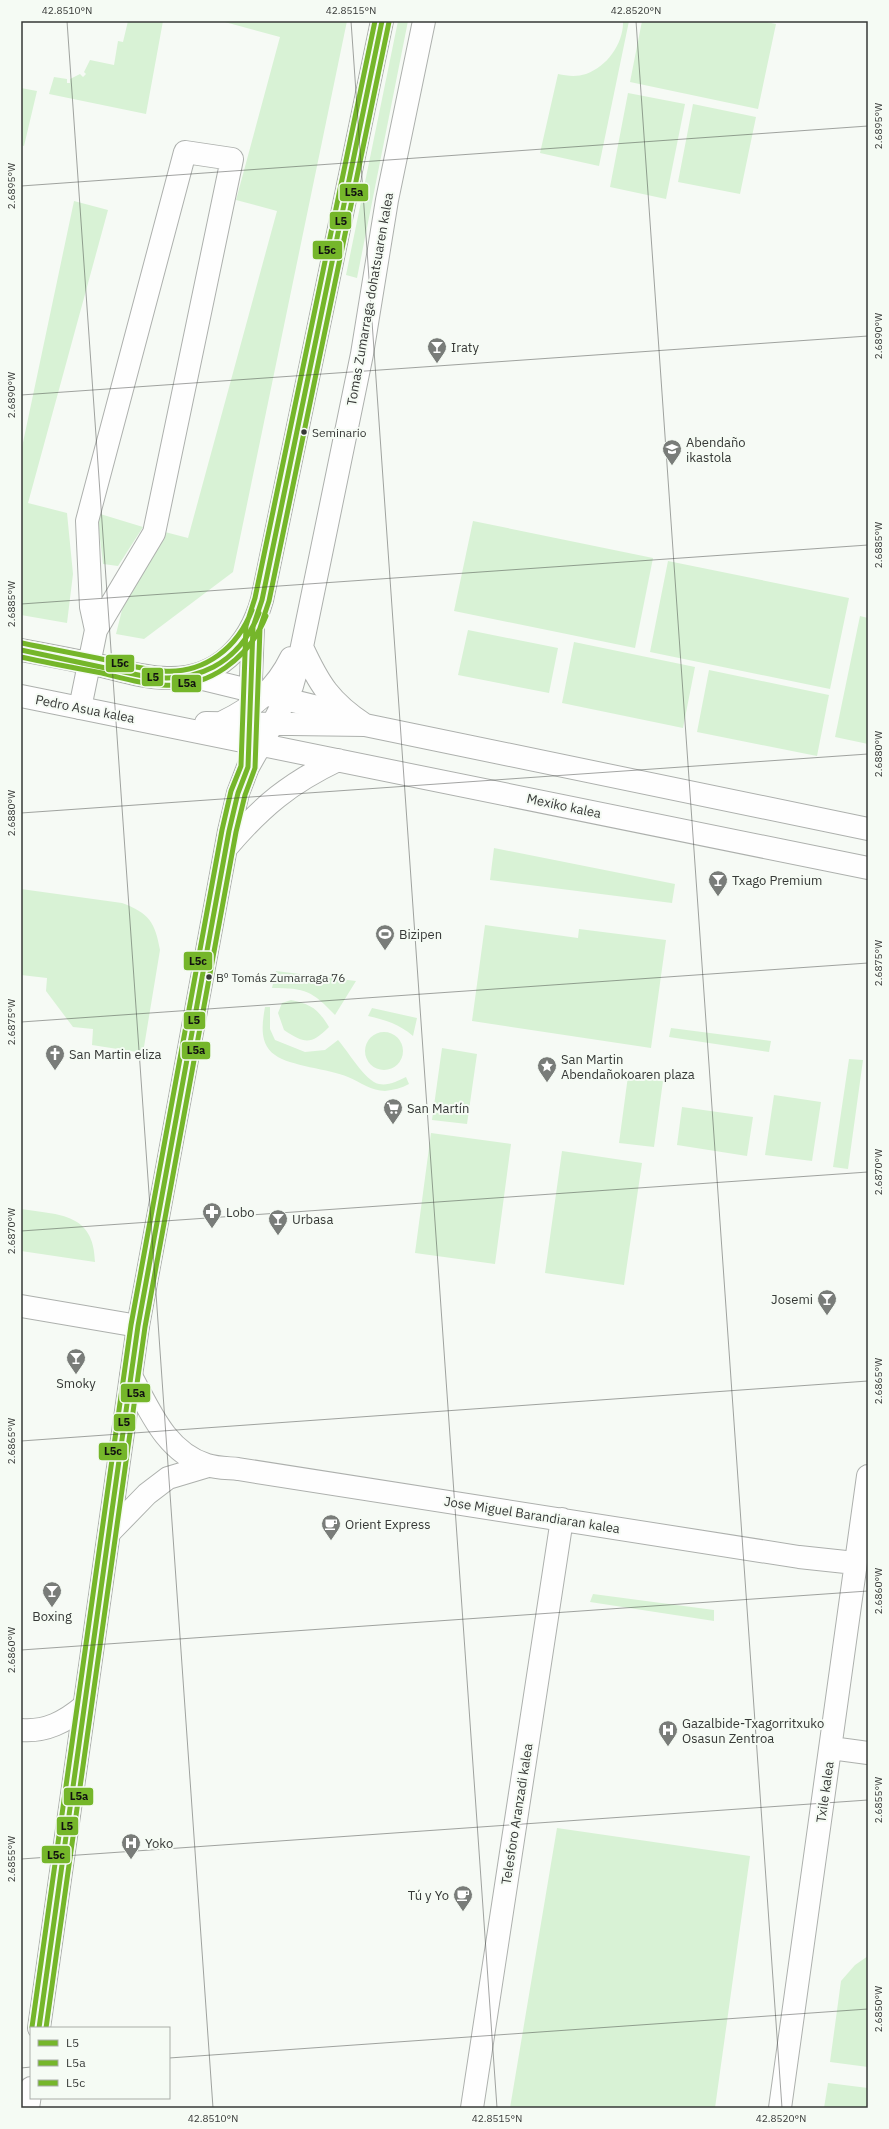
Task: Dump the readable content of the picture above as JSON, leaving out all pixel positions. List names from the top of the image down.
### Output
{
  "streets": {
    "main road": [
      "Tomas Zumarraga dohatsuaren kalea",
      "Pedro Asua kalea",
      "Mexiko kalea",
      "Jose Miguel Barandiaran kalea",
      "Txile kalea",
      "Telesforo Aranzadi kalea"
    ]
  },
  "crossings": [
    ["Tomas Zumarraga dohatsuaren kalea", "Pedro Asua kalea"],
    ["Tomas Zumarraga dohatsuaren kalea", "Mexiko kalea"],
    ["Pedro Asua kalea", "Mexiko kalea"],
    ["Jose Miguel Barandiaran kalea", "Txile kalea"],
    ["Jose Miguel Barandiaran kalea", "Telesforo Aranzadi kalea"]
  ],
  "places": {
    "bar": [
      "Iraty",
      "Txago Premium",
      "Urbasa",
      "Josemi",
      "Smoky",
      "Boxing"
    ],
    "other": ["Seminario", "Bº Tomás Zumarraga 76"],
    "school or university": ["Abendaño ikastola"],
    "sports": ["Bizipen"],
    "church": ["San Martin eliza"],
    "place": ["San Martin Abendañokoaren plaza"],
    "supermarket": ["San Martín"],
    "pharmacy": ["Lobo"],
    "cafe": ["Orient Express", "Tú y Yo"],
    "hospital": ["Gazalbide-Txagorritxuko Osasun Zentroa", "Yoko"]
  },
  "lines": ["transit line L5", "transit line L5c", "transit line L5a"],
  "legend": ["L5", "L5a", "L5c"],
  "coordinates": [
    "42.8510°N",
    "42.8515°N",
    "42.8520°N",
    "2.6895°W",
    "2.6890°W",
    "2.6885°W",
    "2.6880°W",
    "2.6875°W",
    "2.6870°W",
    "2.6865°W",
    "2.6860°W",
    "2.6855°W",
    "2.6850°W"
  ]
}
